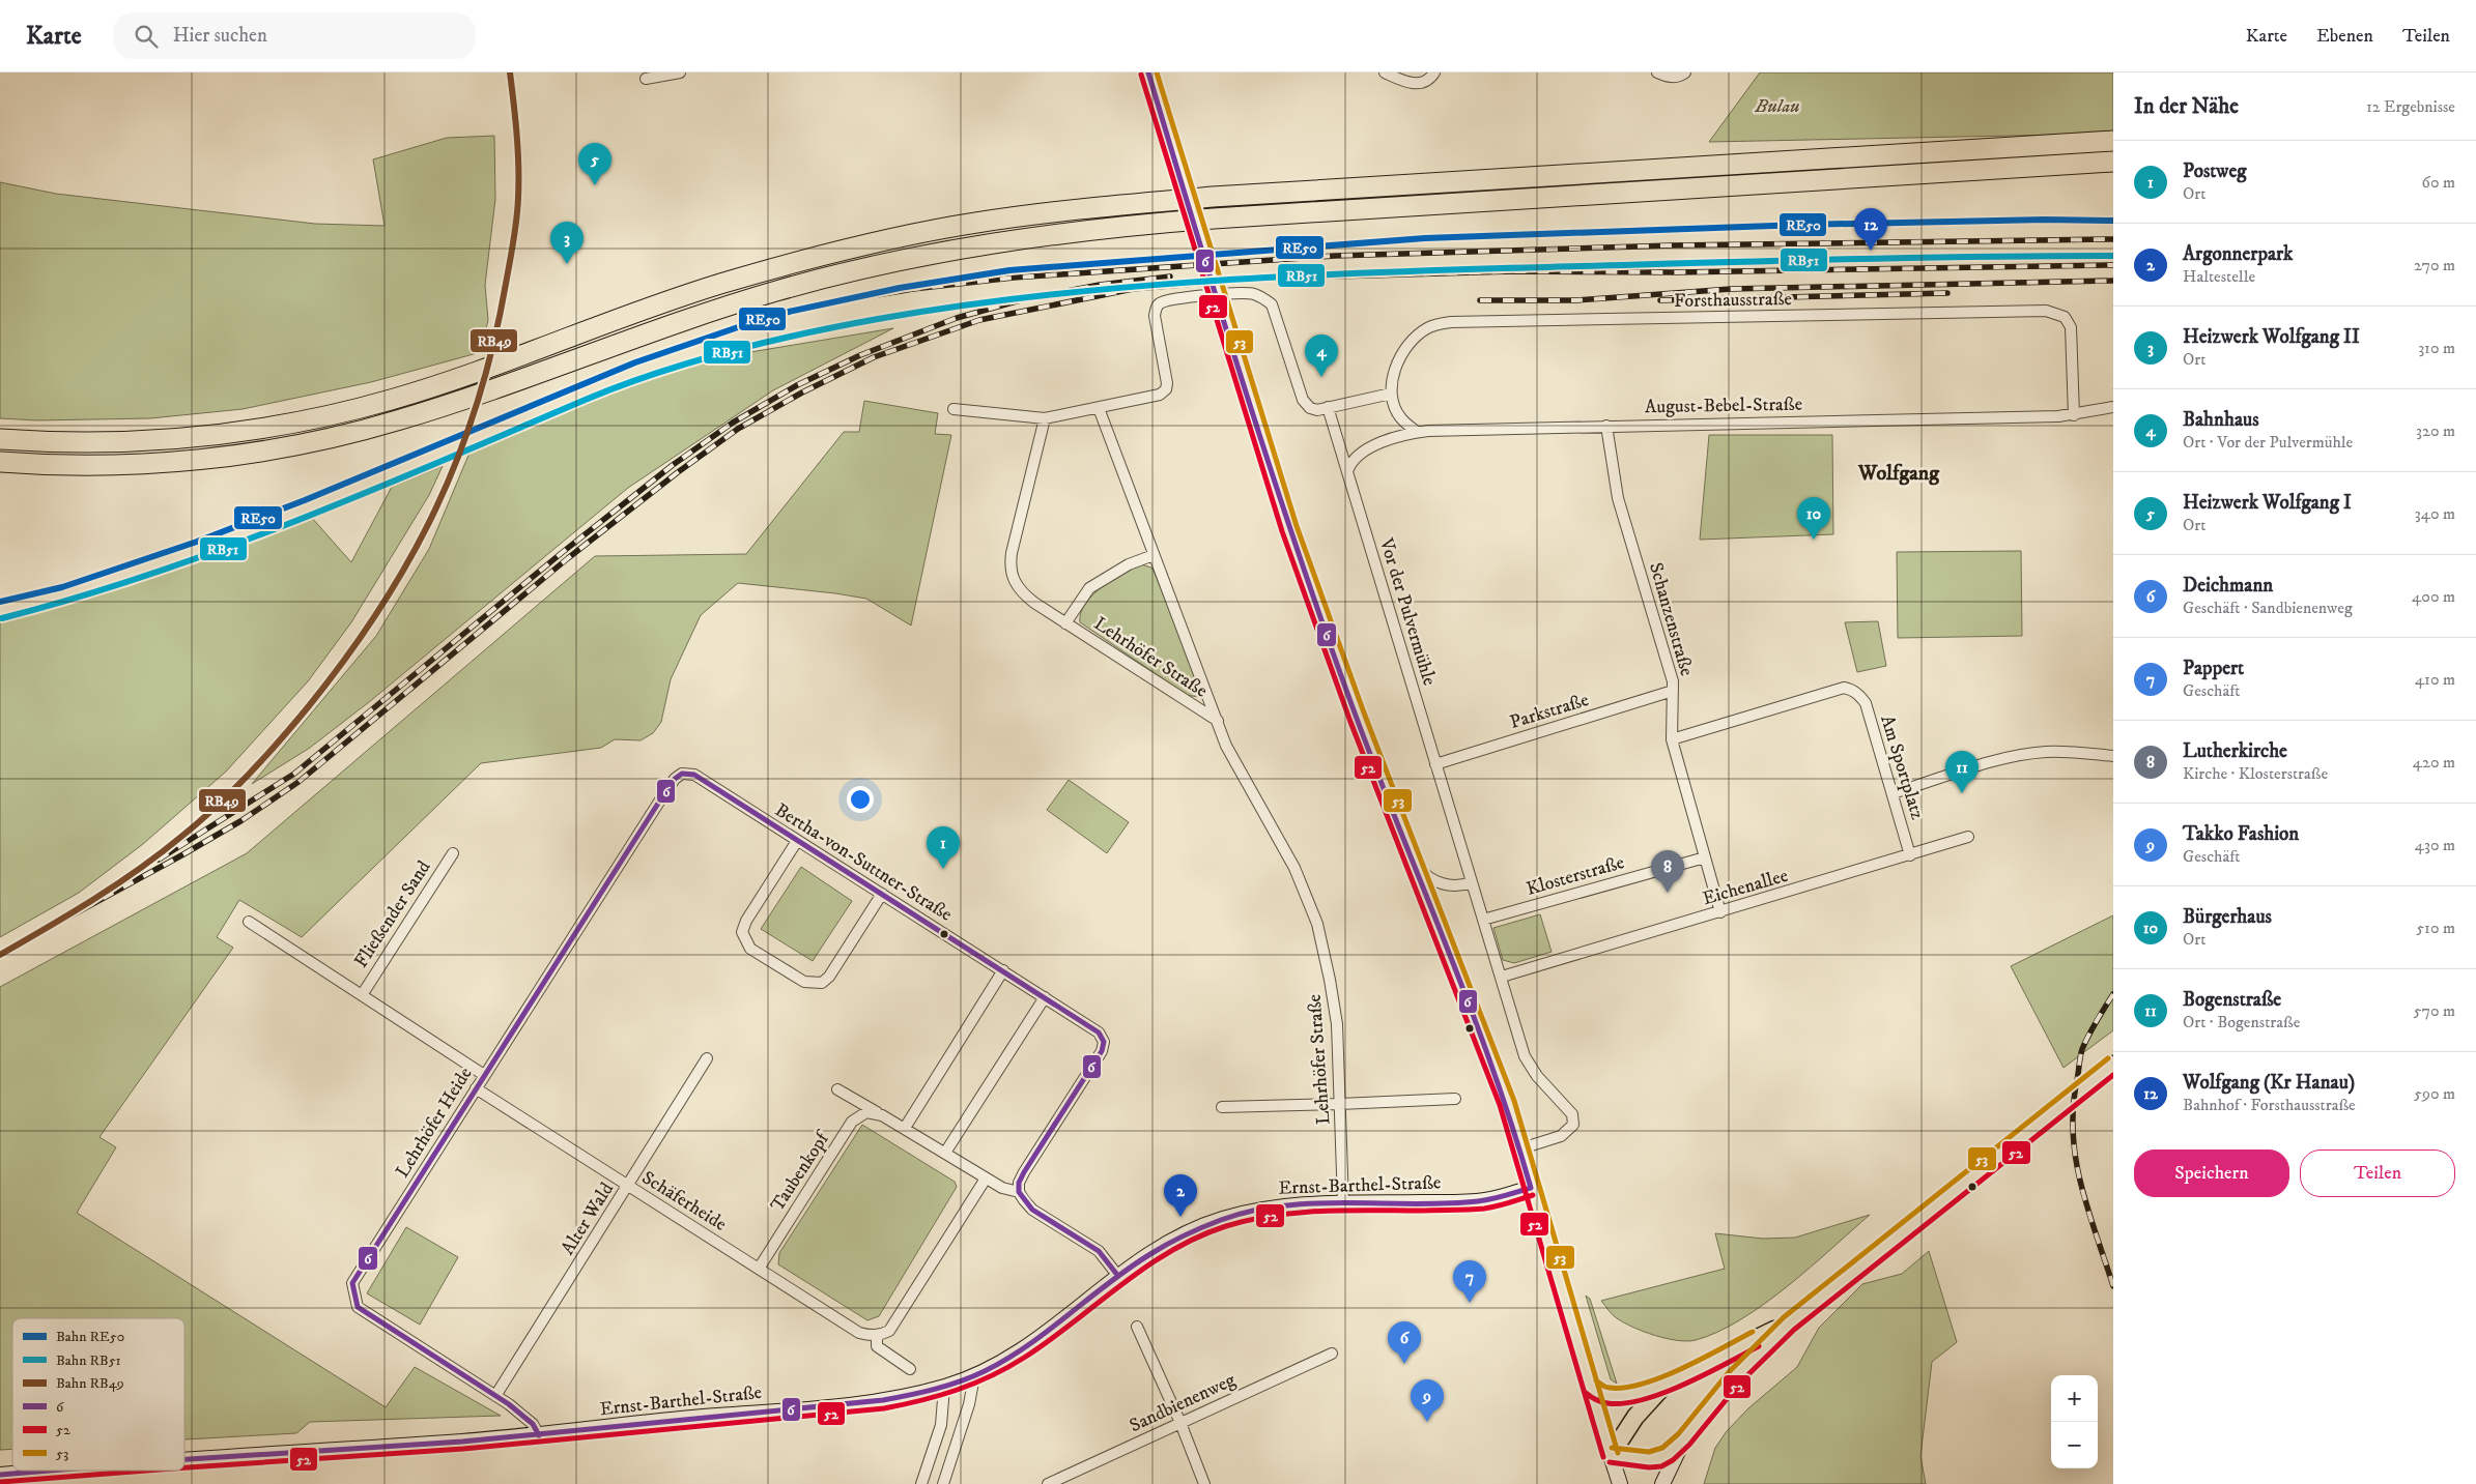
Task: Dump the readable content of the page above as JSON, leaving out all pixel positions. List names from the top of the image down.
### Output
{
  "streets": {
    "street": [
      "Forsthausstraße",
      "August-Bebel-Straße",
      "Vor der Pulvermühle",
      "Schanzenstraße",
      "Lehrhöfer Straße",
      "Parkstraße",
      "Am Sportplatz",
      "Bertha-von-Suttner-Straße",
      "Klosterstraße",
      "Eichenallee",
      "Fließender Sand",
      "Lehrhöfer Heide",
      "Taubenkopf",
      "Ernst-Barthel-Straße",
      "Schäferheide",
      "Alter Wald",
      "Sandbienenweg"
    ]
  },
  "crossings": [
    ["Forsthausstraße", "August-Bebel-Straße"],
    ["August-Bebel-Straße", "Vor der Pulvermühle"],
    ["August-Bebel-Straße", "Schanzenstraße"],
    ["Vor der Pulvermühle", "Parkstraße"],
    ["Vor der Pulvermühle", "Klosterstraße"],
    ["Vor der Pulvermühle", "Eichenallee"],
    ["Schanzenstraße", "Parkstraße"],
    ["Schanzenstraße", "Am Sportplatz"],
    ["Schanzenstraße", "Klosterstraße"],
    ["Schanzenstraße", "Eichenallee"],
    ["Lehrhöfer Straße", "Ernst-Barthel-Straße"],
    ["Am Sportplatz", "Eichenallee"],
    ["Bertha-von-Suttner-Straße", "Lehrhöfer Heide"],
    ["Fließender Sand", "Lehrhöfer Heide"],
    ["Lehrhöfer Heide", "Ernst-Barthel-Straße"],
    ["Lehrhöfer Heide", "Schäferheide"],
    ["Lehrhöfer Heide", "Alter Wald"],
    ["Taubenkopf", "Schäferheide"],
    ["Schäferheide", "Alter Wald"]
  ],
  "districts": ["Wolfgang"],
  "parks": ["Bulau"],
  "lines": [
    "rail line RB49",
    "transit line 6",
    "transit line 53",
    "transit line 52",
    "rail line RE50",
    "rail line RB51"
  ],
  "legend": [
    "Bahn RE50",
    "Bahn RB51",
    "Bahn RB49",
    "6",
    "52",
    "53"
  ],
  "page": {
    "header": "Karte",
    "search": "Hier suchen",
    "nav": ["Karte", "Ebenen", "Teilen"],
    "heading": ["In der Nähe", "12 Ergebnisse"],
    "list": [
      {
        "mark": "1",
        "name": "Postweg",
        "note": "Ort",
        "value": "60 m"
      },
      {
        "mark": "2",
        "name": "Argonnerpark",
        "note": "Haltestelle",
        "value": "270 m"
      },
      {
        "mark": "3",
        "name": "Heizwerk Wolfgang II",
        "note": "Ort",
        "value": "310 m"
      },
      {
        "mark": "4",
        "name": "Bahnhaus",
        "note": "Ort · Vor der Pulvermühle",
        "value": "320 m"
      },
      {
        "mark": "5",
        "name": "Heizwerk Wolfgang I",
        "note": "Ort",
        "value": "340 m"
      },
      {
        "mark": "6",
        "name": "Deichmann",
        "note": "Geschäft · Sandbienenweg",
        "value": "400 m"
      },
      {
        "mark": "7",
        "name": "Pappert",
        "note": "Geschäft",
        "value": "410 m"
      },
      {
        "mark": "8",
        "name": "Lutherkirche",
        "note": "Kirche · Klosterstraße",
        "value": "420 m"
      },
      {
        "mark": "9",
        "name": "Takko Fashion",
        "note": "Geschäft",
        "value": "430 m"
      },
      {
        "mark": "10",
        "name": "Bürgerhaus",
        "note": "Ort",
        "value": "510 m"
      },
      {
        "mark": "11",
        "name": "Bogenstraße",
        "note": "Ort · Bogenstraße",
        "value": "570 m"
      },
      {
        "mark": "12",
        "name": "Wolfgang (Kr Hanau)",
        "note": "Bahnhof · Forsthausstraße",
        "value": "590 m"
      }
    ],
    "pins": [
      "5",
      "12",
      "3",
      "4",
      "10",
      "11",
      "1",
      "8",
      "2",
      "7",
      "6",
      "9"
    ],
    "buttons": ["Speichern", "Teilen"],
    "map_buttons": ["+", "−"]
  }
}
